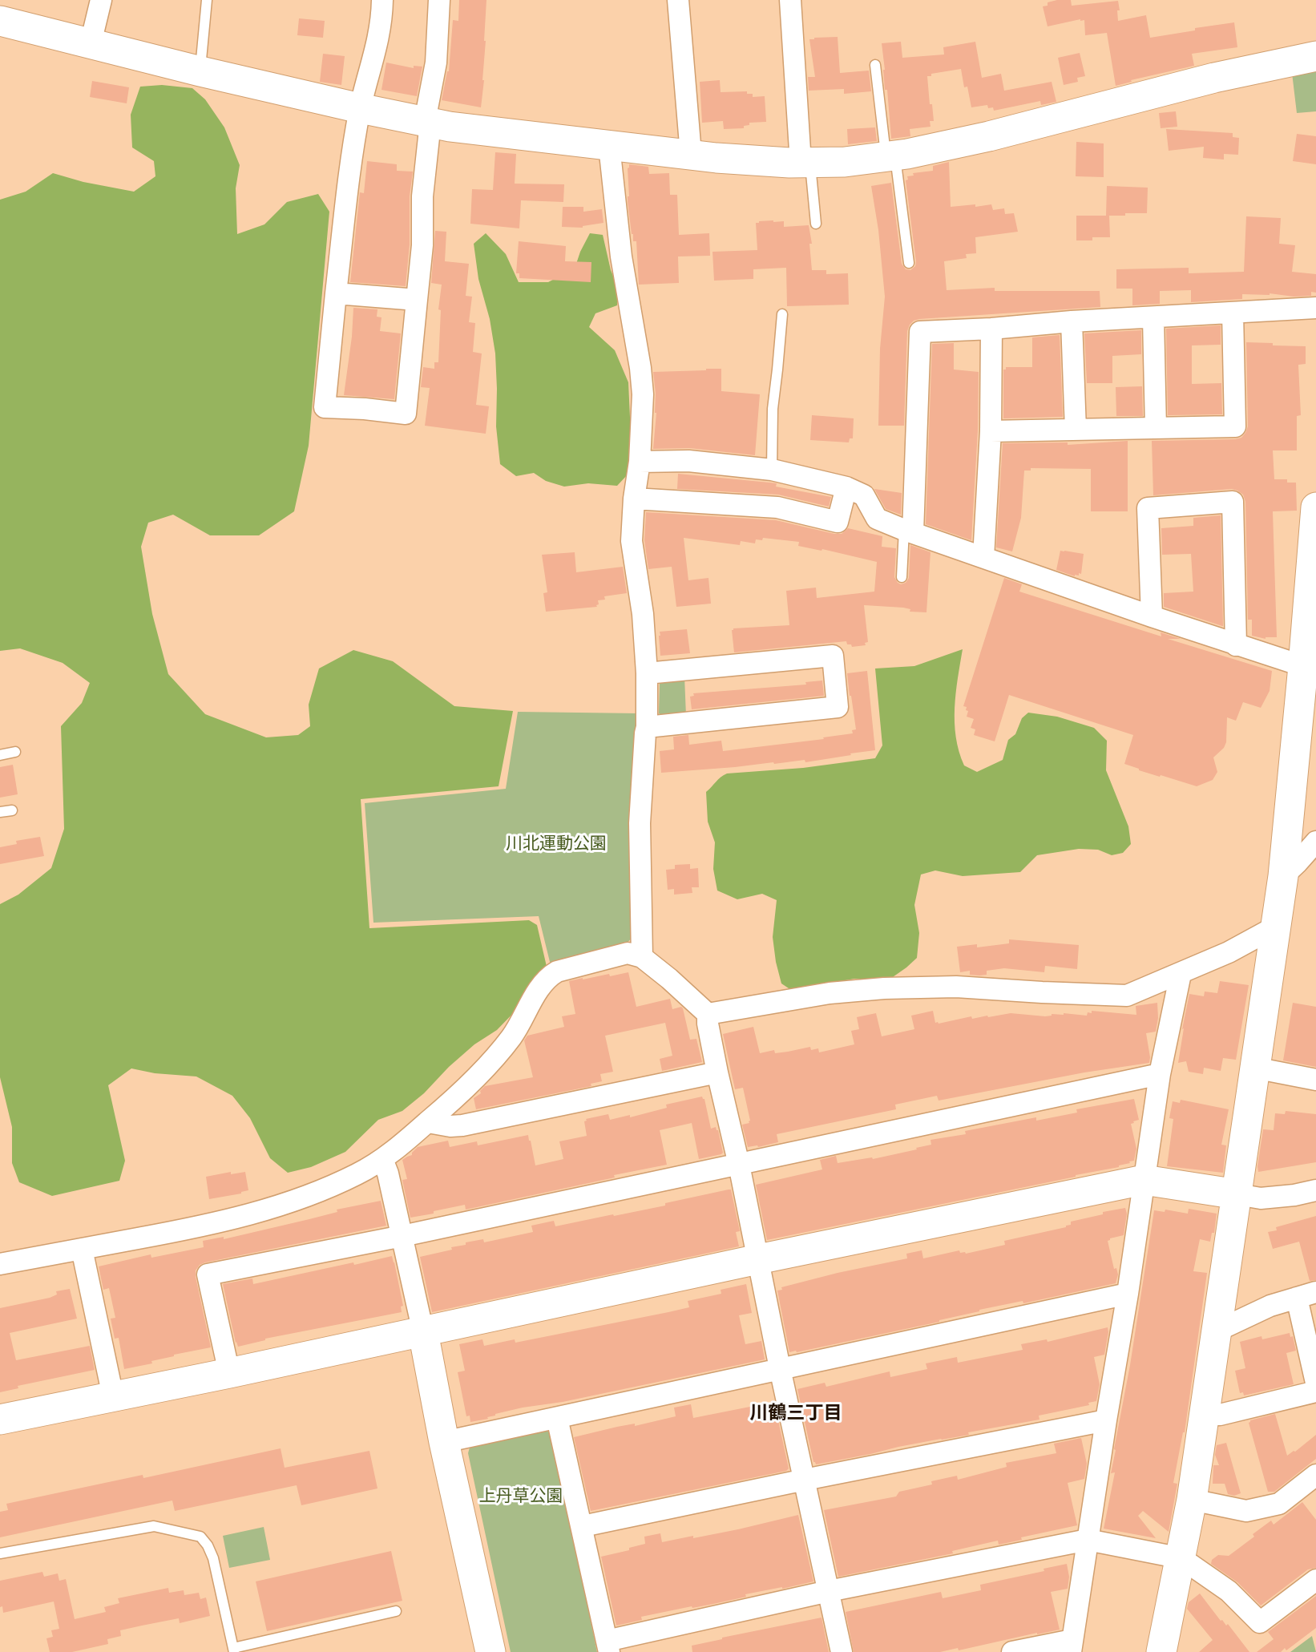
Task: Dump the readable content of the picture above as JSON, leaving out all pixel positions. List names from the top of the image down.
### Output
{
  "districts": ["川鶴三丁目"],
  "parks": ["川北運動公園", "上丹草公園"]
}
